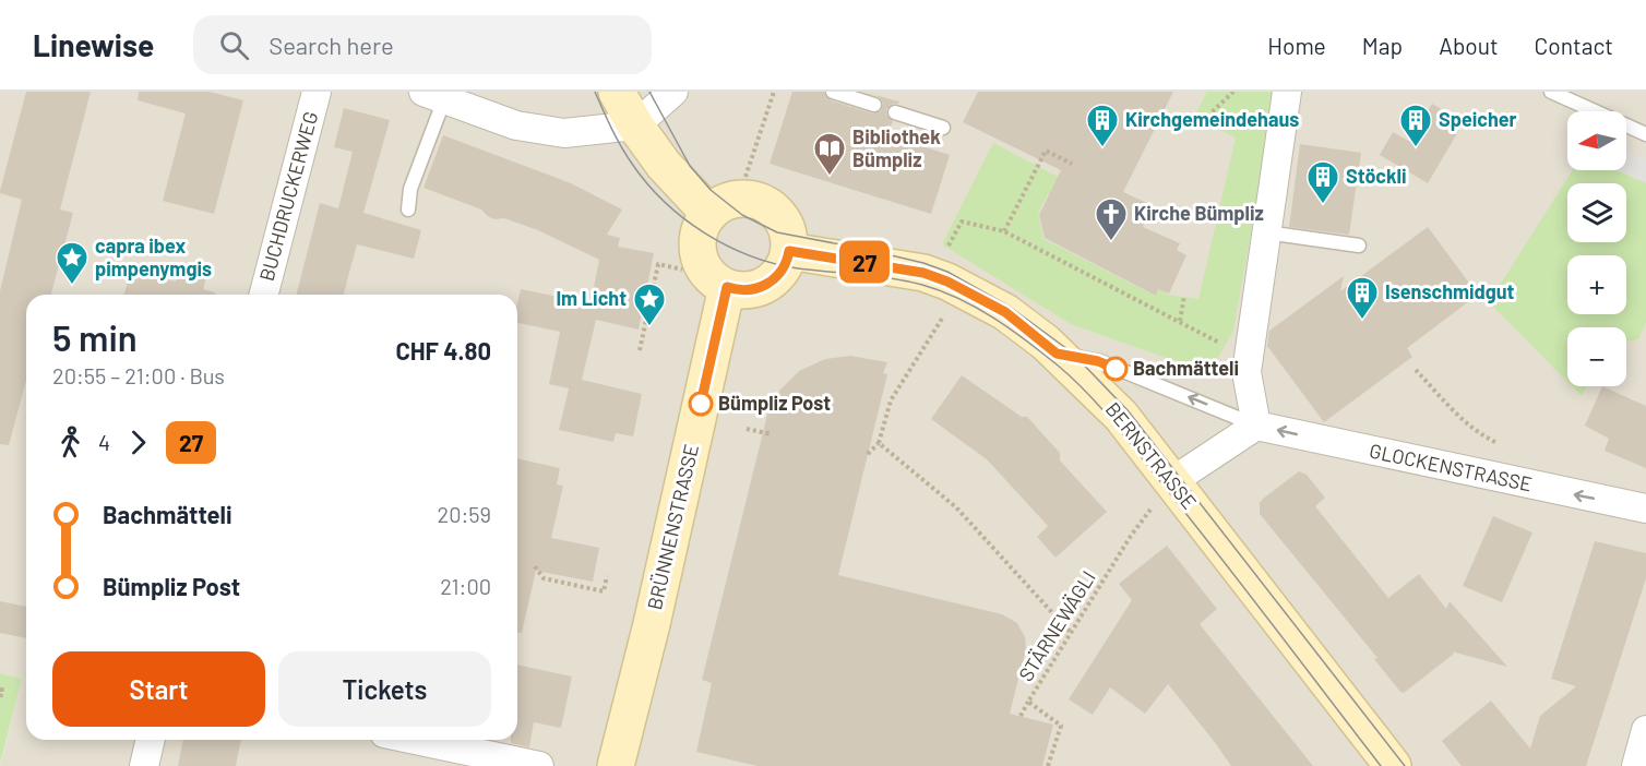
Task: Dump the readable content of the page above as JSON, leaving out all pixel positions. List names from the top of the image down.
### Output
{
  "streets": {
    "street": [
      "BUCHDRUCKERWEG",
      "BERNSTRASSE",
      "GLOCKENSTRASSE",
      "BRÜNNENSTRASSE"
    ],
    "path": ["STÄRNEWÄGLI"]
  },
  "crossings": [
    ["BERNSTRASSE", "GLOCKENSTRASSE"],
    ["BERNSTRASSE", "BRÜNNENSTRASSE"],
    ["BERNSTRASSE", "STÄRNEWÄGLI"]
  ],
  "one_way": ["GLOCKENSTRASSE"],
  "places": {
    "building": [
      "Kirchgemeindehaus",
      "Speicher",
      "Stöckli",
      "Isenschmidgut"
    ],
    "library": ["Bibliothek Bümpliz"],
    "church": ["Kirche Bümpliz"],
    "place": ["capra ibex pimpenymgis", "Im Licht"],
    "other": ["Bachmätteli", "Bümpliz Post"]
  },
  "lines": ["bus line 27"],
  "north": "left",
  "page": {
    "header": "Linewise",
    "search": "Search here",
    "nav": [
      "Home",
      "Map",
      "About",
      "Contact"
    ],
    "on_map": "27",
    "map_buttons": ["+", "−"],
    "heading": ["5 min", "20:55 – 21:00 · Bus", "CHF 4.80"],
    "legs": ["4", "27"],
    "list": [
      {
        "name": "Bachmätteli",
        "value": "20:59"
      },
      {
        "name": "Bümpliz Post",
        "value": "21:00"
      }
    ],
    "buttons": ["Start", "Tickets"]
  }
}
